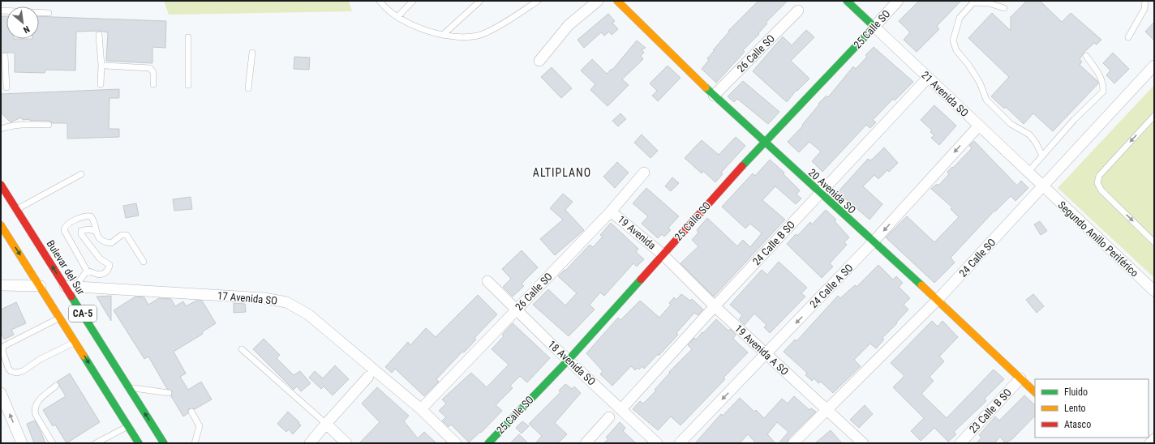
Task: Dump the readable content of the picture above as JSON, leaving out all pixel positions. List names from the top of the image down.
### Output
{
  "streets": {
    "main road": [
      "25 Calle SO",
      "21 Avenida SO",
      "20 Avenida SO",
      "Bulevar del Sur",
      "CA-5"
    ],
    "street": [
      "26 Calle SO",
      "19 Avenida",
      "Segundo Anillo Periférico",
      "24 Calle B SO",
      "24 Calle SO",
      "24 Calle A SO",
      "17 Avenida SO",
      "19 Avenida A SO",
      "18 Avenida SO",
      "23 Calle B SO"
    ]
  },
  "crossings": [
    ["25 Calle SO", "21 Avenida SO"],
    ["25 Calle SO", "20 Avenida SO"],
    ["25 Calle SO", "19 Avenida"],
    ["25 Calle SO", "19 Avenida A SO"],
    ["25 Calle SO", "18 Avenida SO"],
    ["26 Calle SO", "20 Avenida SO"],
    ["26 Calle SO", "19 Avenida"],
    ["26 Calle SO", "17 Avenida SO"],
    ["26 Calle SO", "18 Avenida SO"],
    ["21 Avenida SO", "Segundo Anillo Periférico"],
    ["21 Avenida SO", "24 Calle B SO"],
    ["21 Avenida SO", "24 Calle SO"],
    ["21 Avenida SO", "24 Calle A SO"],
    ["20 Avenida SO", "24 Calle B SO"],
    ["20 Avenida SO", "24 Calle SO"],
    ["20 Avenida SO", "24 Calle A SO"],
    ["20 Avenida SO", "23 Calle B SO"],
    ["19 Avenida", "19 Avenida A SO"],
    ["Segundo Anillo Periférico", "24 Calle SO"],
    ["24 Calle B SO", "19 Avenida A SO"],
    ["24 Calle B SO", "18 Avenida SO"],
    ["24 Calle SO", "19 Avenida A SO"],
    ["Bulevar del Sur", "17 Avenida SO"],
    ["24 Calle A SO", "19 Avenida A SO"]
  ],
  "one_way": ["24 Calle A SO"],
  "districts": ["ALTIPLANO"],
  "legend": ["Fluido", "Lento", "Atasco"],
  "north": "bottom right"
}
